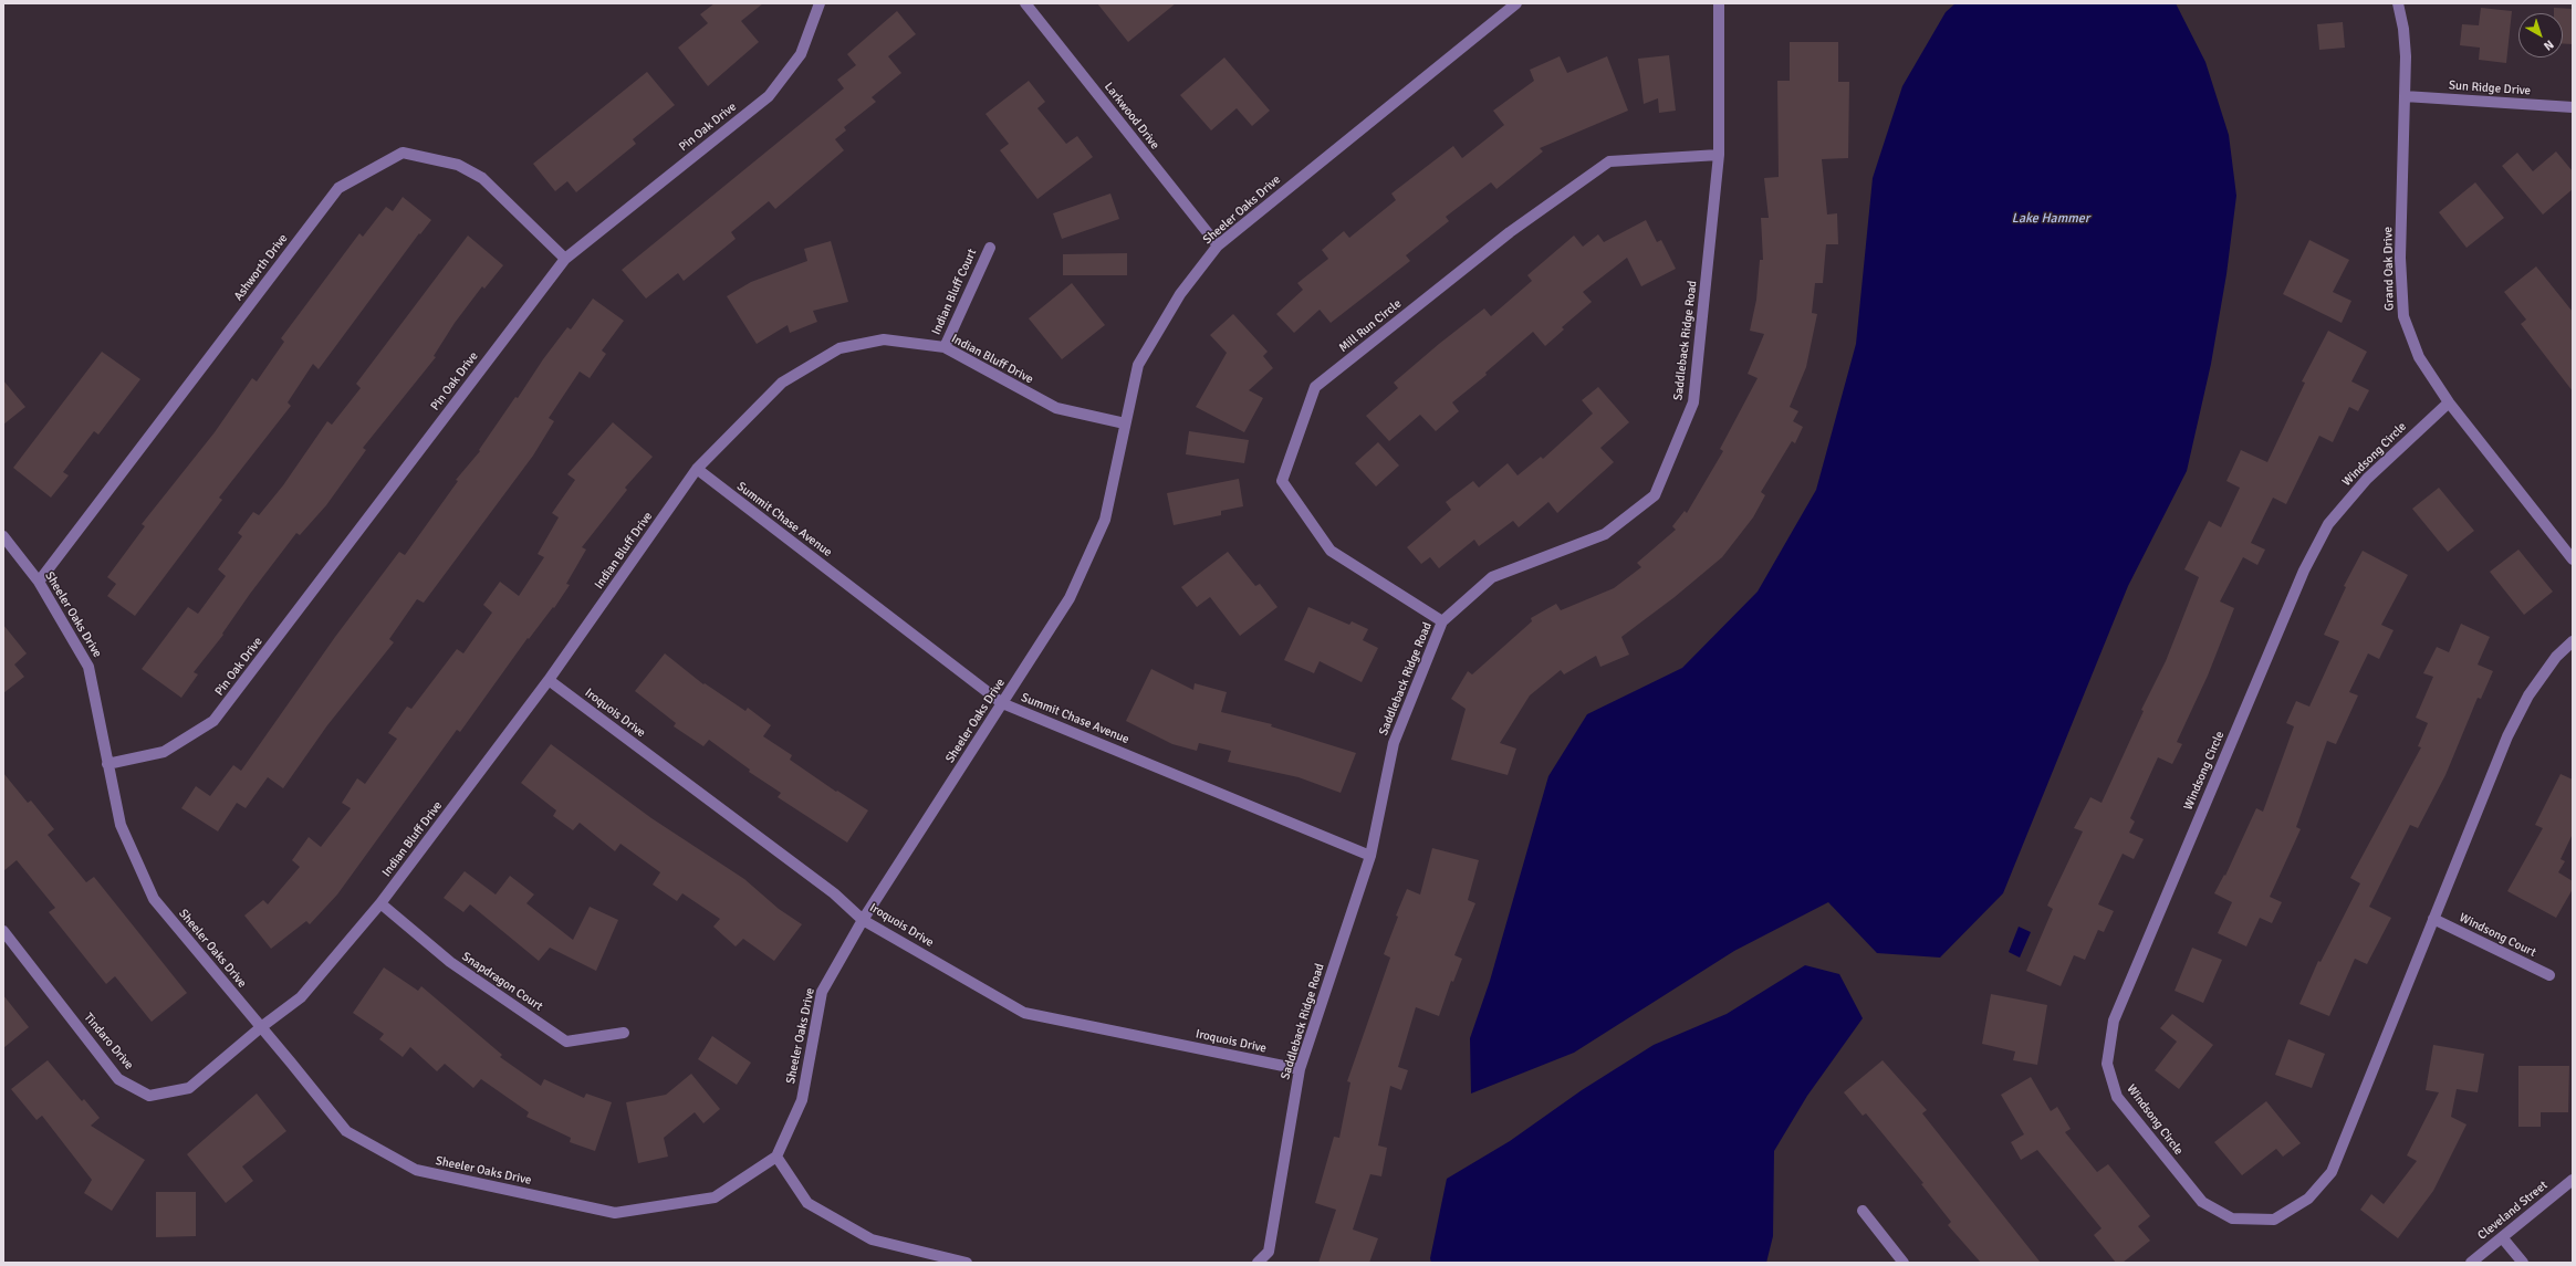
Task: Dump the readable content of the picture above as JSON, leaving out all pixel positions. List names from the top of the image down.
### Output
{
  "streets": {
    "street": [
      "Sun Ridge Drive",
      "Larkwood Drive",
      "Pin Oak Drive",
      "Sheeler Oaks Drive",
      "Ashworth Drive",
      "Grand Oak Drive",
      "Indian Bluff Court",
      "Mill Run Circle",
      "Saddleback Ridge Road",
      "Indian Bluff Drive",
      "Windsong Circle",
      "Summit Chase Avenue",
      "Iroquois Drive",
      "Windsong Court",
      "Snapdragon Court",
      "Tindaro Drive",
      "Cleveland Street"
    ]
  },
  "crossings": [
    ["Sun Ridge Drive", "Grand Oak Drive"],
    ["Larkwood Drive", "Sheeler Oaks Drive"],
    ["Pin Oak Drive", "Sheeler Oaks Drive"],
    ["Pin Oak Drive", "Ashworth Drive"],
    ["Sheeler Oaks Drive", "Ashworth Drive"],
    ["Sheeler Oaks Drive", "Indian Bluff Drive"],
    ["Sheeler Oaks Drive", "Summit Chase Avenue"],
    ["Sheeler Oaks Drive", "Iroquois Drive"],
    ["Sheeler Oaks Drive", "Tindaro Drive"],
    ["Grand Oak Drive", "Windsong Circle"],
    ["Indian Bluff Court", "Indian Bluff Drive"],
    ["Mill Run Circle", "Saddleback Ridge Road"],
    ["Saddleback Ridge Road", "Summit Chase Avenue"],
    ["Saddleback Ridge Road", "Iroquois Drive"],
    ["Indian Bluff Drive", "Summit Chase Avenue"],
    ["Indian Bluff Drive", "Iroquois Drive"],
    ["Indian Bluff Drive", "Snapdragon Court"],
    ["Indian Bluff Drive", "Tindaro Drive"],
    ["Windsong Circle", "Windsong Court"]
  ],
  "water": ["Lake Hammer"],
  "north": "bottom right"
}
